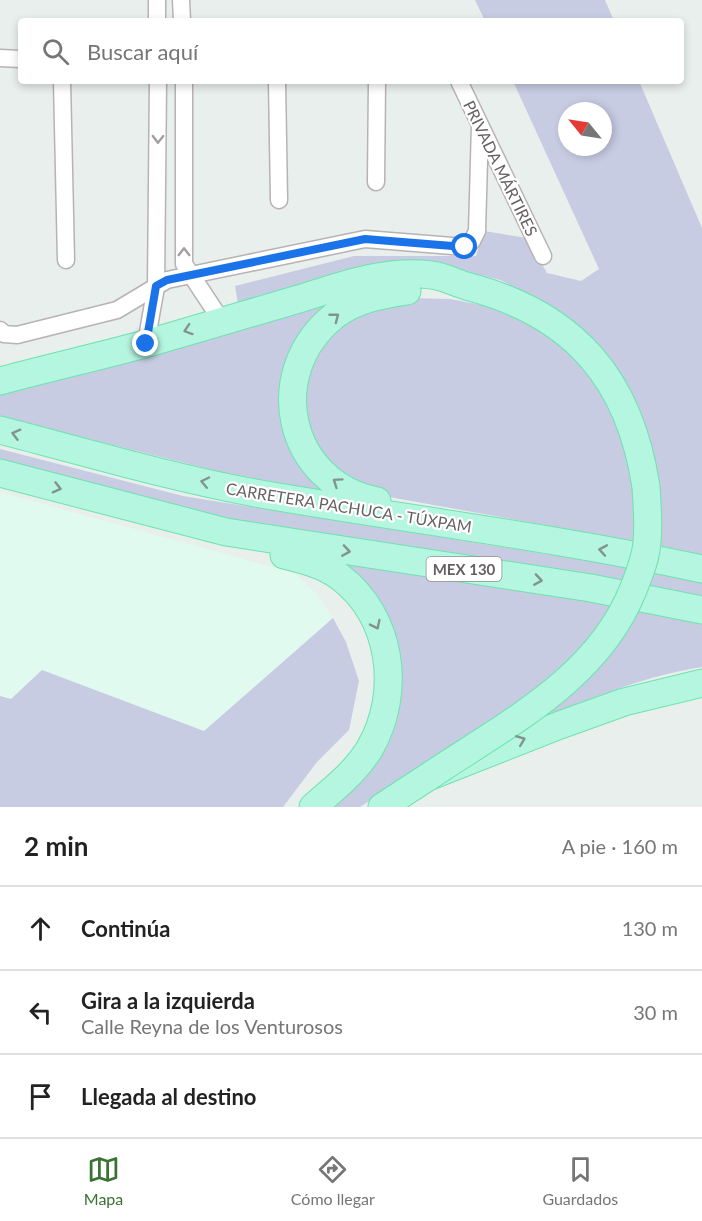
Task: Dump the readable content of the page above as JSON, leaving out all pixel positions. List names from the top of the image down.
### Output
{
  "streets": {
    "main road": ["CARRETERA PACHUCA - TÚXPAM", "MEX 130"],
    "street": ["PRIVADA MÁRTIRES"]
  },
  "north": "top left",
  "page": {
    "search": "Buscar aquí",
    "heading": ["2 min", "A pie · 160 m"],
    "list": [
      ["Continúa", "130 m"],
      ["Gira a la izquierda", "Calle Reyna de los Venturosos", "30 m"],
      "Llegada al destino"
    ],
    "nav": ["Mapa", "Cómo llegar", "Guardados"]
  }
}
